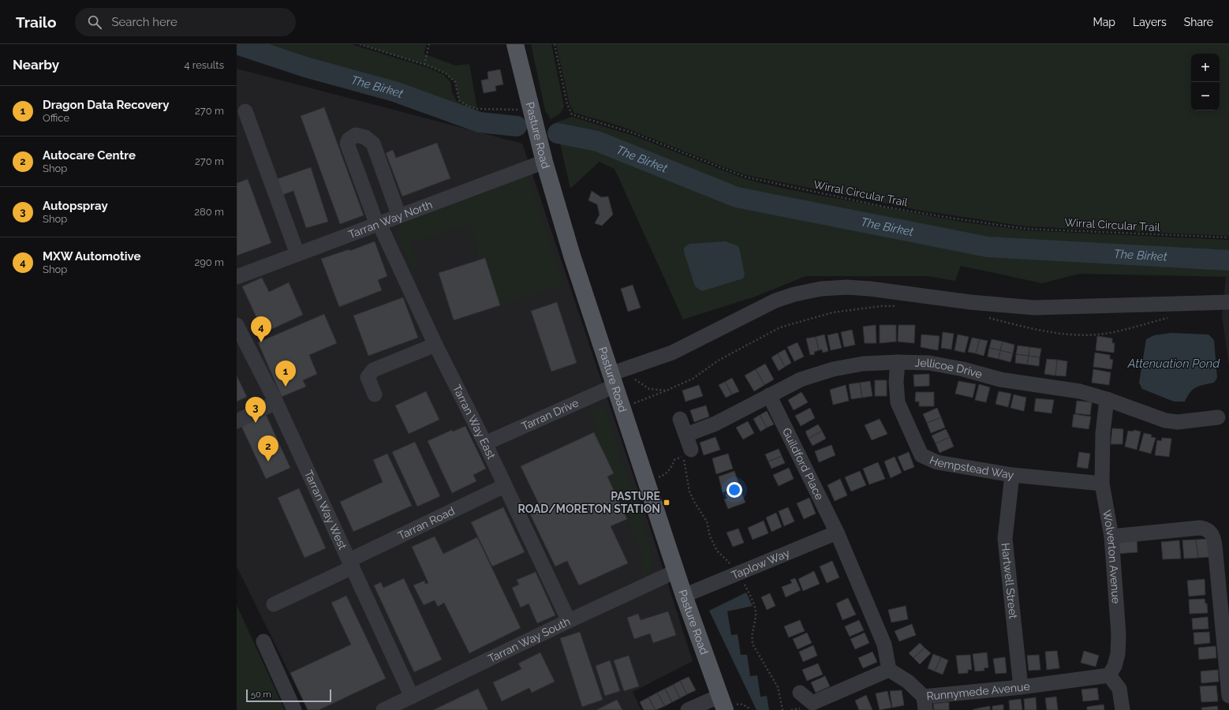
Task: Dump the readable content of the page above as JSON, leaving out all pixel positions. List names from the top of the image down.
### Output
{
  "streets": {
    "main road": ["Pasture Road"],
    "street": [
      "Tarran Way North",
      "Jellicoe Drive",
      "Tarran Drive",
      "Tarran Way East",
      "Guildford Place",
      "Hempstead Way",
      "Tarran Way West",
      "Tarran Road",
      "Wolverton Avenue",
      "Taplow Way",
      "Hartwell Street",
      "Tarran Way South",
      "Runnymede Avenue"
    ],
    "path": ["Wirral Circular Trail"]
  },
  "crossings": [
    ["Pasture Road", "Tarran Way North"],
    ["Pasture Road", "Tarran Drive"],
    ["Pasture Road", "Taplow Way"],
    ["Pasture Road", "Tarran Way South"],
    ["Tarran Way North", "Tarran Way East"],
    ["Jellicoe Drive", "Guildford Place"],
    ["Jellicoe Drive", "Hempstead Way"],
    ["Jellicoe Drive", "Wolverton Avenue"],
    ["Tarran Drive", "Tarran Way East"],
    ["Tarran Way East", "Tarran Road"],
    ["Tarran Way East", "Tarran Way South"],
    ["Guildford Place", "Taplow Way"],
    ["Hempstead Way", "Wolverton Avenue"],
    ["Hempstead Way", "Hartwell Street"],
    ["Tarran Way West", "Tarran Road"],
    ["Tarran Way West", "Tarran Way South"],
    ["Wolverton Avenue", "Runnymede Avenue"],
    ["Hartwell Street", "Runnymede Avenue"]
  ],
  "water": ["The Birket", "Attenuation Pond"],
  "places": {
    "transit": ["PASTURE ROAD/MORETON STATION"]
  },
  "scale_bar": "50 m",
  "page": {
    "header": "Trailo",
    "search": "Search here",
    "nav": ["Map", "Layers", "Share"],
    "heading": ["Nearby", "4 results"],
    "map_buttons": ["+", "−"],
    "list": [
      {
        "mark": "1",
        "name": "Dragon Data Recovery",
        "note": "Office",
        "value": "270 m"
      },
      {
        "mark": "2",
        "name": "Autocare Centre",
        "note": "Shop",
        "value": "270 m"
      },
      {
        "mark": "3",
        "name": "Autopspray",
        "note": "Shop",
        "value": "280 m"
      },
      {
        "mark": "4",
        "name": "MXW Automotive",
        "note": "Shop",
        "value": "290 m"
      }
    ],
    "pins": [
      "4",
      "1",
      "3",
      "2"
    ],
    "scale": "50 m"
  }
}
